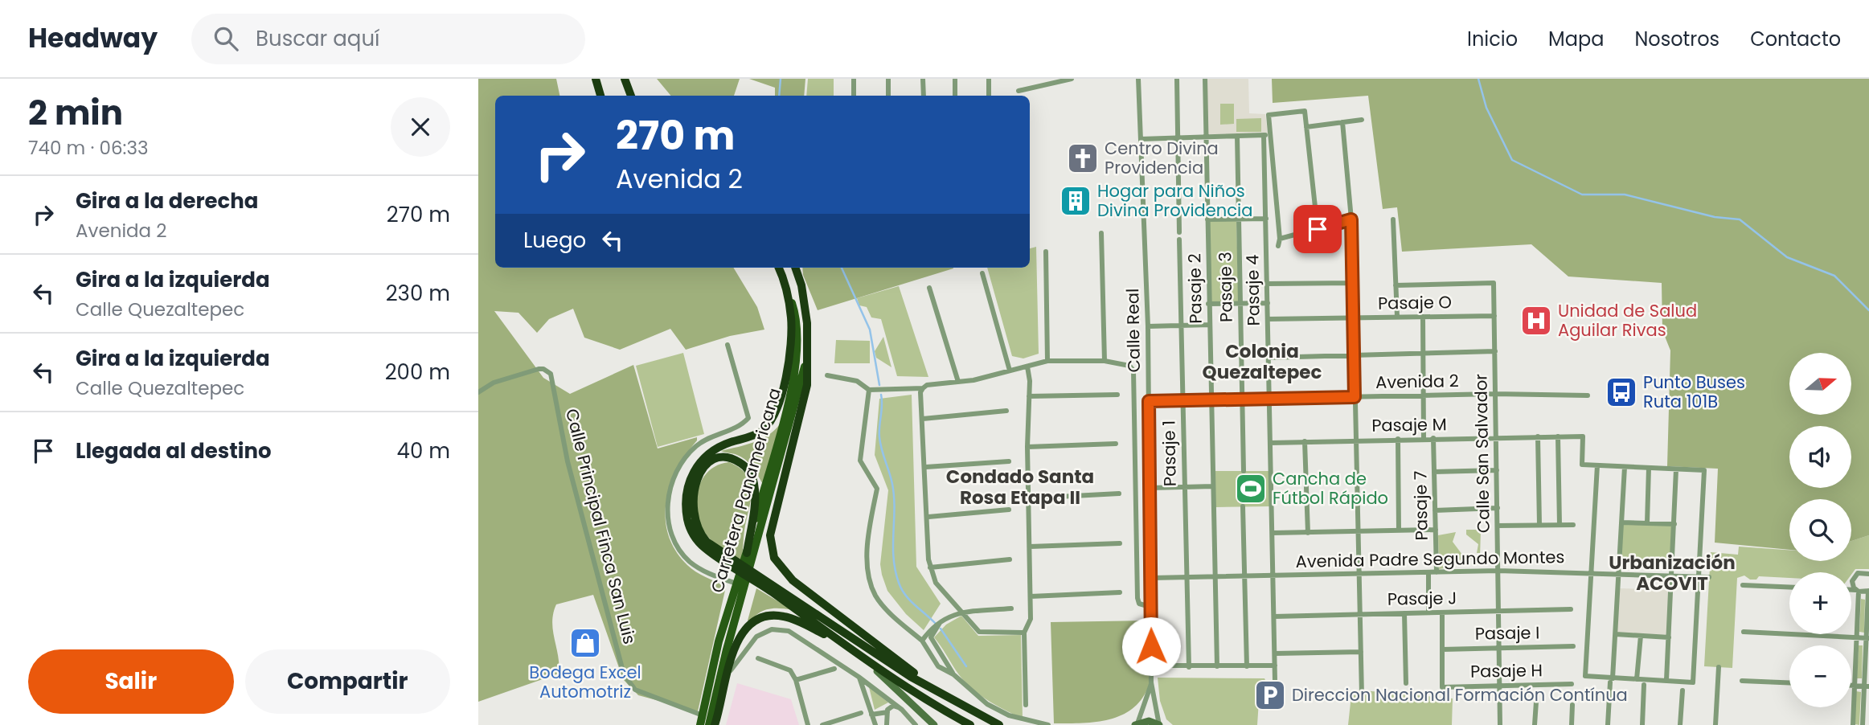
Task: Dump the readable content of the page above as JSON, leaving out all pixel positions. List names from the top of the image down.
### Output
{
  "streets": {
    "highway": ["Carretera Panamericana"],
    "street": [
      "Pasaje 3",
      "Pasaje 2",
      "Pasaje 4",
      "Pasaje O",
      "Calle Real",
      "Avenida 2",
      "Pasaje M",
      "Pasaje 1",
      "Calle San Salvador",
      "Pasaje 7",
      "Calle Principal Finca San Luis",
      "Avenida Padre Segundo Montes",
      "Pasaje J",
      "Pasaje I",
      "Pasaje H"
    ]
  },
  "crossings": [
    ["Pasaje 3", "Avenida 2"],
    ["Pasaje 2", "Avenida 2"],
    ["Pasaje 2", "Avenida Padre Segundo Montes"],
    ["Pasaje 4", "Pasaje O"],
    ["Pasaje 4", "Avenida 2"],
    ["Pasaje 4", "Pasaje M"],
    ["Pasaje 4", "Avenida Padre Segundo Montes"],
    ["Pasaje 4", "Pasaje J"],
    ["Pasaje O", "Calle San Salvador"],
    ["Calle Real", "Avenida 2"],
    ["Calle Real", "Avenida Padre Segundo Montes"],
    ["Avenida 2", "Pasaje 1"],
    ["Avenida 2", "Calle San Salvador"],
    ["Pasaje M", "Calle San Salvador"],
    ["Pasaje M", "Pasaje 7"],
    ["Pasaje 1", "Avenida Padre Segundo Montes"],
    ["Calle San Salvador", "Avenida Padre Segundo Montes"],
    ["Calle San Salvador", "Pasaje J"],
    ["Calle San Salvador", "Pasaje I"],
    ["Calle San Salvador", "Pasaje H"],
    ["Carretera Panamericana", "Calle Principal Finca San Luis"],
    ["Pasaje 7", "Avenida Padre Segundo Montes"],
    ["Pasaje I", "Pasaje H"]
  ],
  "districts": ["Colonia Quezaltepec", "Condado Santa Rosa Etapa II", "Urbanización ACOVIT"],
  "places": {
    "church": ["Centro Divina Providencia"],
    "building": ["Hogar para Niños Divina Providencia"],
    "hospital": ["Unidad de Salud Aguilar Rivas"],
    "bus stop": ["Punto Buses Ruta 101B"],
    "sports": ["Cancha de Fútbol Rápido"],
    "shop": ["Bodega Excel Automotriz"],
    "parking": ["Direccion Nacional Formación Contínua"]
  },
  "north": "right",
  "page": {
    "header": "Headway",
    "search": "Buscar aquí",
    "nav": [
      "Inicio",
      "Mapa",
      "Nosotros",
      "Contacto"
    ],
    "heading": ["2 min", "740 m · 06:33"],
    "turn": ["270 m", "Avenida 2"],
    "list": [
      {
        "name": "Gira a la derecha",
        "note": "Avenida 2",
        "value": "270 m"
      },
      {
        "name": "Gira a la izquierda",
        "note": "Calle Quezaltepec",
        "value": "230 m"
      },
      {
        "name": "Gira a la izquierda",
        "note": "Calle Quezaltepec",
        "value": "200 m"
      },
      {
        "name": "Llegada al destino",
        "value": "40 m"
      }
    ],
    "then": "Luego",
    "map_buttons": ["+", "−"],
    "buttons": ["Salir", "Compartir"]
  }
}
